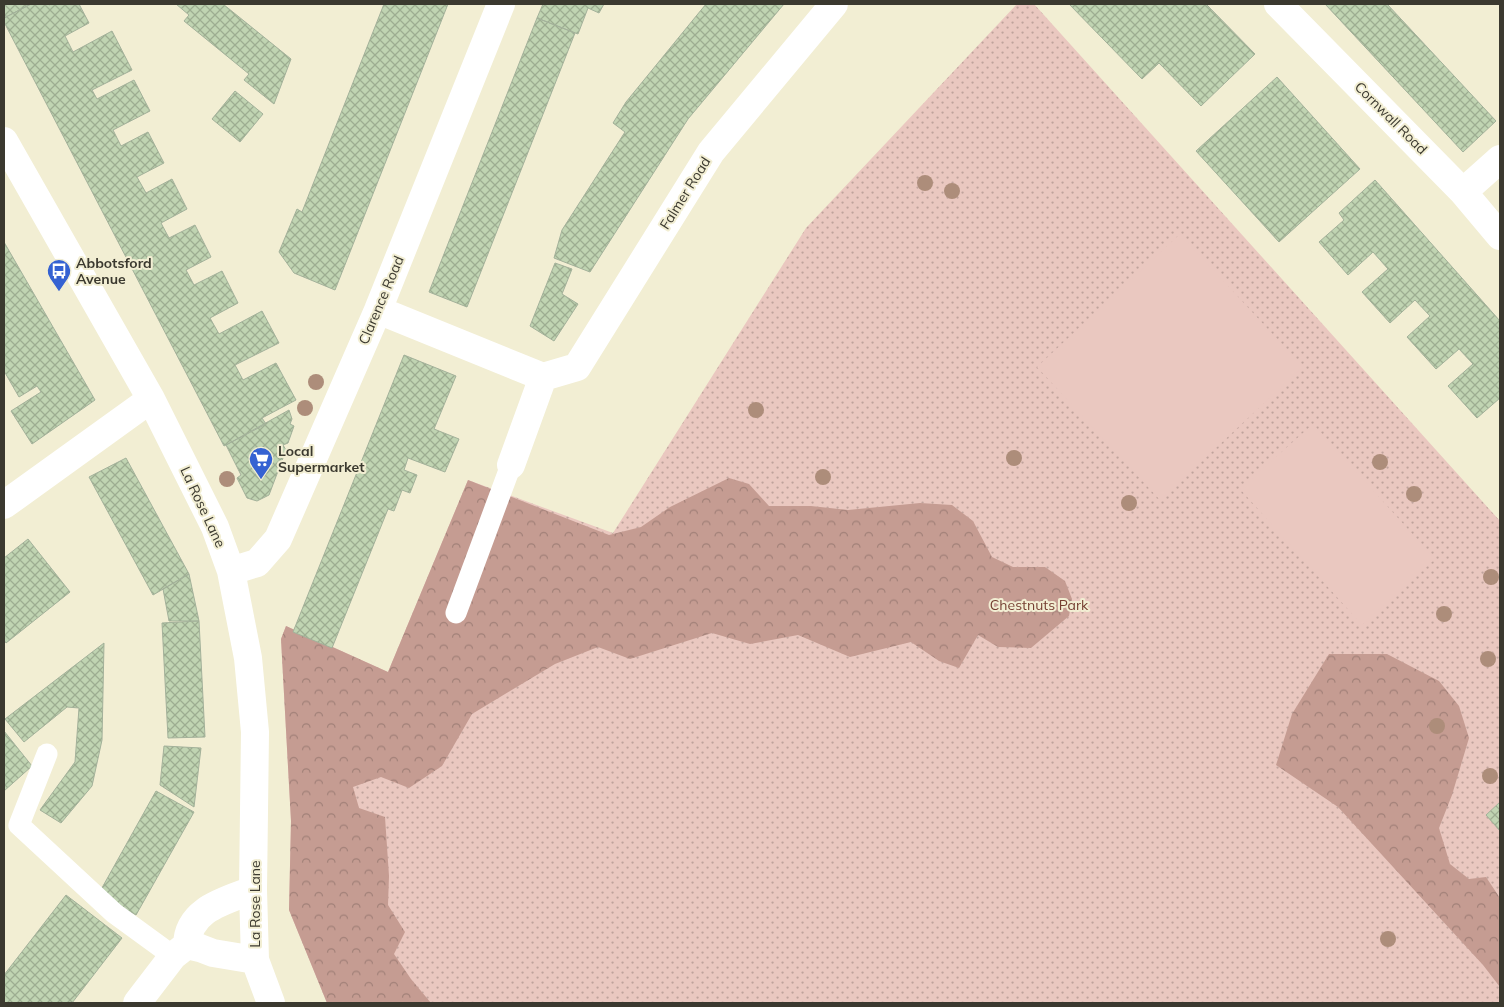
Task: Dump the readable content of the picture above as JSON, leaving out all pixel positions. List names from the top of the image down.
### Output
{
  "streets": {
    "street": [
      "Cornwall Road",
      "Falmer Road",
      "Clarence Road",
      "La Rose Lane"
    ]
  },
  "crossings": [
    ["Clarence Road", "La Rose Lane"]
  ],
  "parks": ["Chestnuts Park"],
  "places": {
    "bus stop": ["Abbotsford Avenue"],
    "supermarket": ["Local Supermarket"]
  }
}
